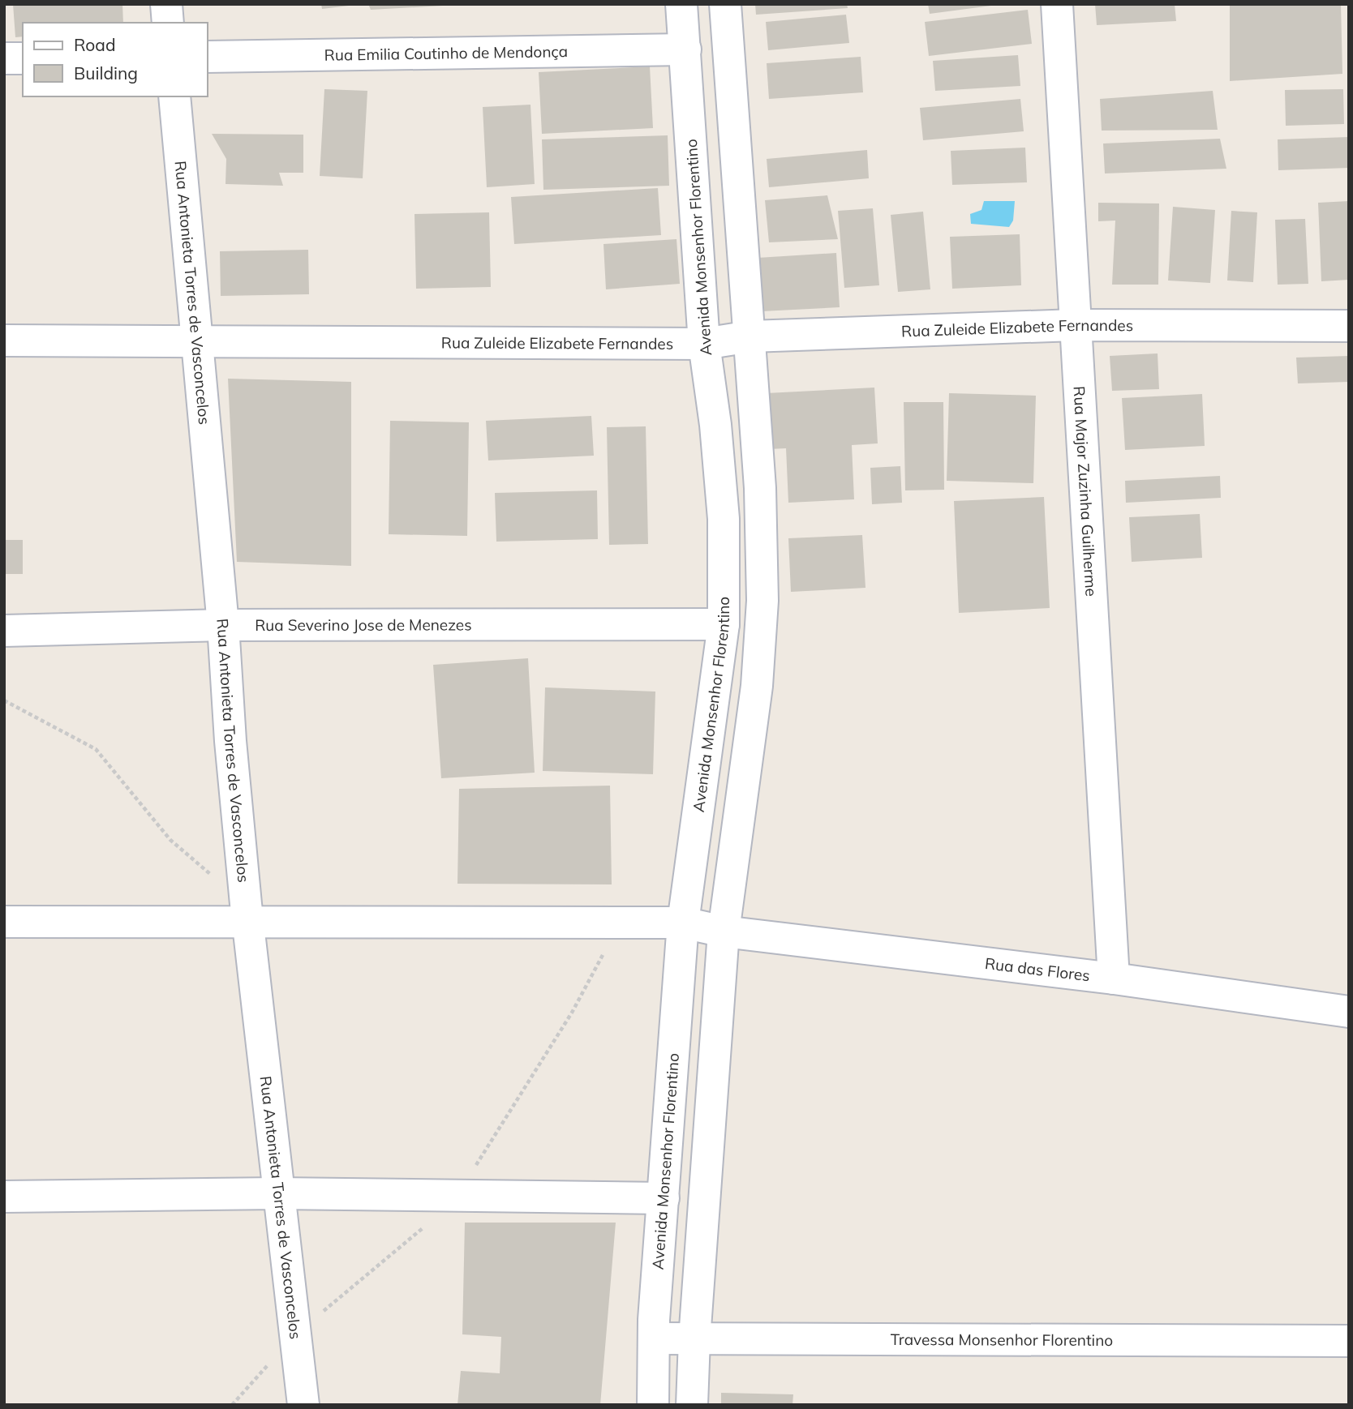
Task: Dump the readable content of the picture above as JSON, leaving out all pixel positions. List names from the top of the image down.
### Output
{
  "streets": {
    "street": [
      "Rua Emilia Coutinho de Mendonça",
      "Avenida Monsenhor Florentino",
      "Rua Antonieta Torres de Vasconcelos",
      "Rua Zuleide Elizabete Fernandes",
      "Rua Major Zuzinha Guilherme",
      "Rua Severino Jose de Menezes",
      "Rua das Flores",
      "Travessa Monsenhor Florentino"
    ]
  },
  "crossings": [
    ["Rua Emilia Coutinho de Mendonça", "Avenida Monsenhor Florentino"],
    ["Avenida Monsenhor Florentino", "Rua Zuleide Elizabete Fernandes"],
    ["Avenida Monsenhor Florentino", "Rua Severino Jose de Menezes"],
    ["Avenida Monsenhor Florentino", "Rua das Flores"],
    ["Avenida Monsenhor Florentino", "Travessa Monsenhor Florentino"],
    ["Rua Antonieta Torres de Vasconcelos", "Rua Zuleide Elizabete Fernandes"],
    ["Rua Antonieta Torres de Vasconcelos", "Rua Severino Jose de Menezes"],
    ["Rua Antonieta Torres de Vasconcelos", "Rua das Flores"],
    ["Rua Zuleide Elizabete Fernandes", "Rua Major Zuzinha Guilherme"],
    ["Rua Major Zuzinha Guilherme", "Rua das Flores"]
  ],
  "legend": ["Road", "Building"]
}
